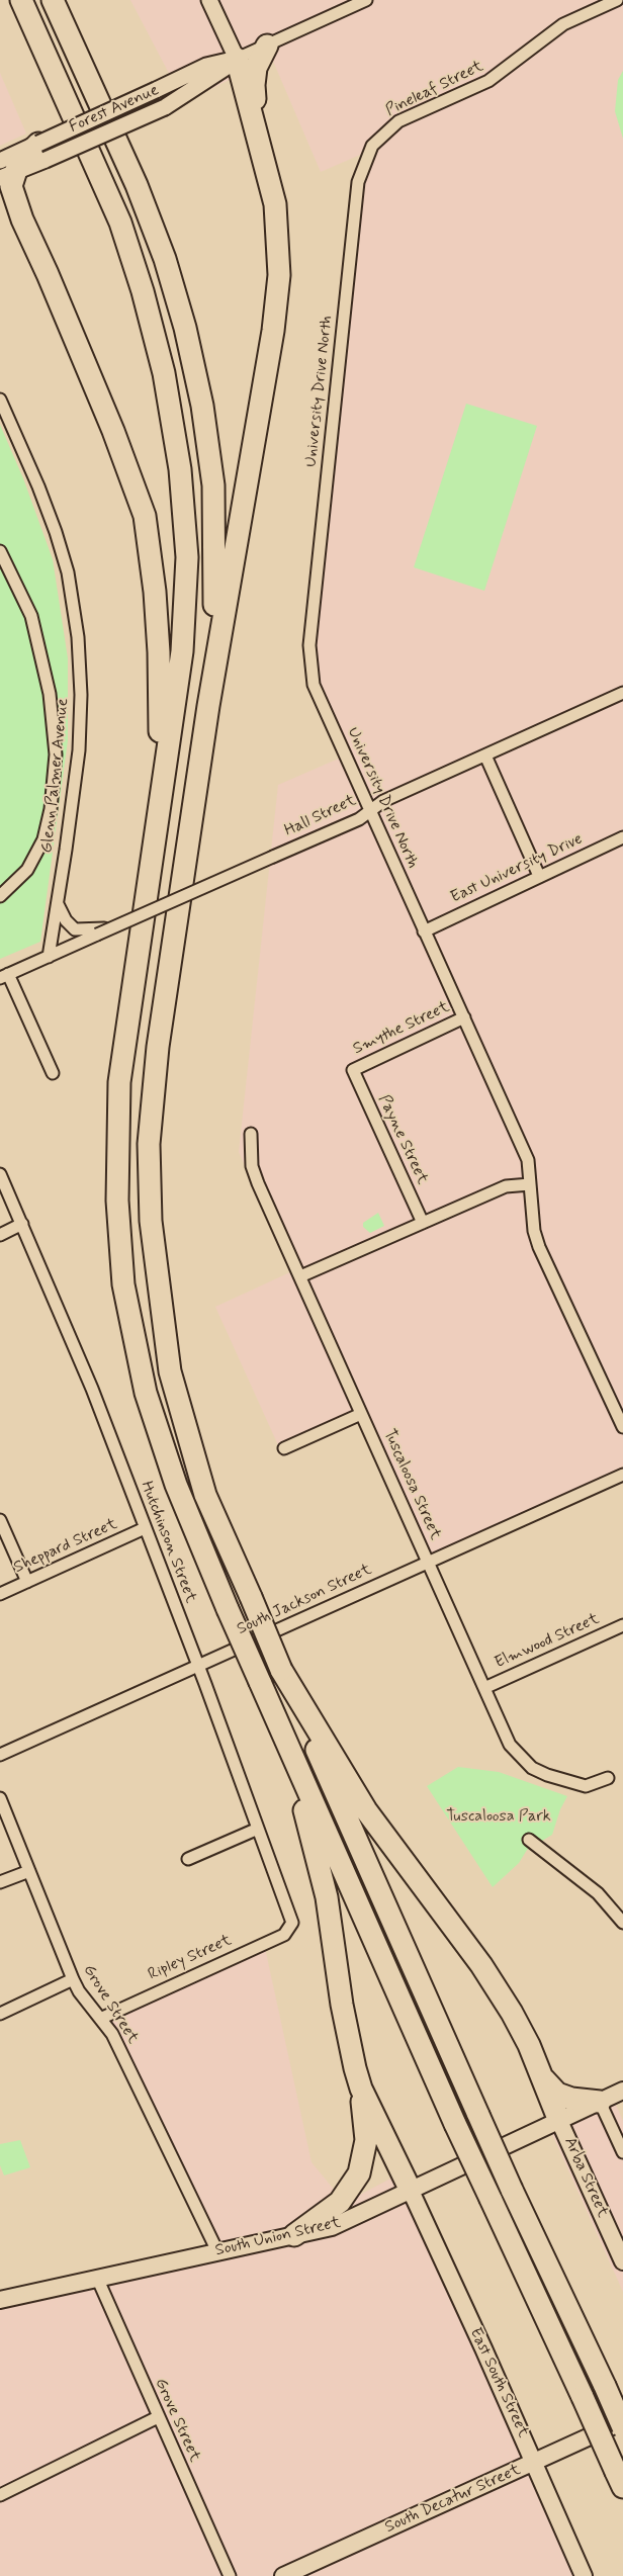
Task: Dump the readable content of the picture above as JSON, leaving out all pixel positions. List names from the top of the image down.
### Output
{
  "streets": {
    "main road": [
      "Arba Street",
      "South Union Street",
      "East South Street",
      "South Decatur Street"
    ],
    "street": [
      "Pineleaf Street",
      "Forest Avenue",
      "University Drive North",
      "Glenn Palmer Avenue",
      "Hall Street",
      "East University Drive",
      "Smythe Street",
      "Payne Street",
      "Tuscaloosa Street",
      "Hutchinson Street",
      "Sheppard Street",
      "South Jackson Street",
      "Elmwood Street",
      "Ripley Street",
      "Grove Street"
    ]
  },
  "crossings": [
    ["Pineleaf Street", "University Drive North"],
    ["University Drive North", "Hall Street"],
    ["University Drive North", "East University Drive"],
    ["University Drive North", "Smythe Street"],
    ["Glenn Palmer Avenue", "Hall Street"],
    ["Smythe Street", "Payne Street"],
    ["Tuscaloosa Street", "South Jackson Street"],
    ["Tuscaloosa Street", "Elmwood Street"],
    ["Hutchinson Street", "Sheppard Street"],
    ["Hutchinson Street", "South Jackson Street"],
    ["Hutchinson Street", "Ripley Street"],
    ["Ripley Street", "Grove Street"],
    ["Grove Street", "South Union Street"],
    ["Arba Street", "South Union Street"],
    ["South Union Street", "East South Street"],
    ["East South Street", "South Decatur Street"]
  ],
  "parks": ["Tuscaloosa Park"]
}
